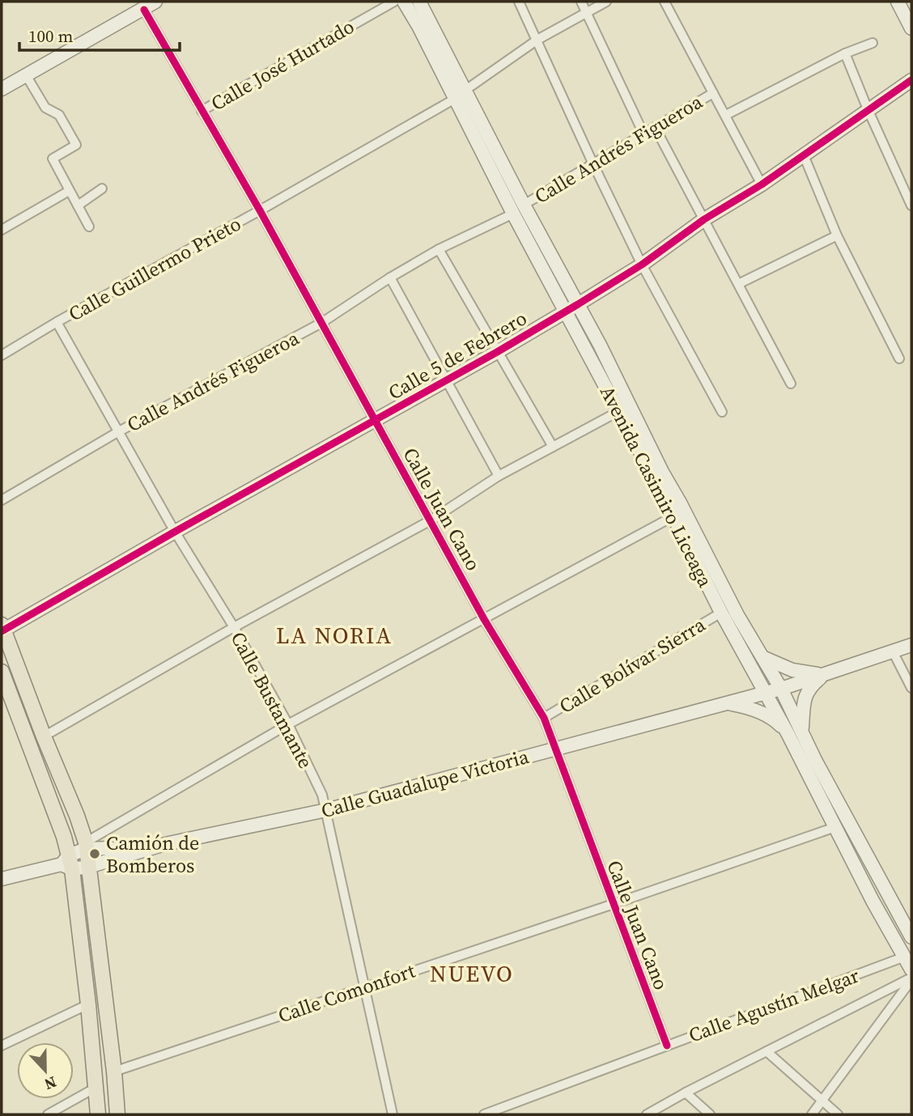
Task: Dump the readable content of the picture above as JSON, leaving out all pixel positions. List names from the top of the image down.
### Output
{
  "streets": {
    "main road": ["Calle 5 de Febrero", "Avenida Casimiro Liceaga", "Calle Guadalupe Victoria"],
    "street": [
      "Calle José Hurtado",
      "Calle Andrés Figueroa",
      "Calle Guillermo Prieto",
      "Calle Juan Cano",
      "Calle Bolívar Sierra",
      "Calle Bustamante",
      "Calle Comonfort",
      "Calle Agustín Melgar"
    ]
  },
  "crossings": [
    ["Calle José Hurtado", "Calle Juan Cano"],
    ["Calle Andrés Figueroa", "Avenida Casimiro Liceaga"],
    ["Calle Andrés Figueroa", "Calle Juan Cano"],
    ["Calle Andrés Figueroa", "Calle Bustamante"],
    ["Calle Guillermo Prieto", "Avenida Casimiro Liceaga"],
    ["Calle Guillermo Prieto", "Calle Juan Cano"],
    ["Calle Guillermo Prieto", "Calle Bustamante"],
    ["Calle 5 de Febrero", "Avenida Casimiro Liceaga"],
    ["Calle 5 de Febrero", "Calle Juan Cano"],
    ["Calle 5 de Febrero", "Calle Bustamante"],
    ["Avenida Casimiro Liceaga", "Calle Bolívar Sierra"],
    ["Avenida Casimiro Liceaga", "Calle Guadalupe Victoria"],
    ["Avenida Casimiro Liceaga", "Calle Comonfort"],
    ["Avenida Casimiro Liceaga", "Calle Agustín Melgar"],
    ["Calle Juan Cano", "Calle Bolívar Sierra"],
    ["Calle Juan Cano", "Calle Guadalupe Victoria"],
    ["Calle Juan Cano", "Calle Comonfort"],
    ["Calle Juan Cano", "Calle Agustín Melgar"],
    ["Calle Bustamante", "Calle Guadalupe Victoria"],
    ["Calle Bustamante", "Calle Comonfort"]
  ],
  "districts": ["LA NORIA", "NUEVO"],
  "places": ["Camión de Bomberos"],
  "scale_bar": "100 m",
  "north": "bottom"
}
